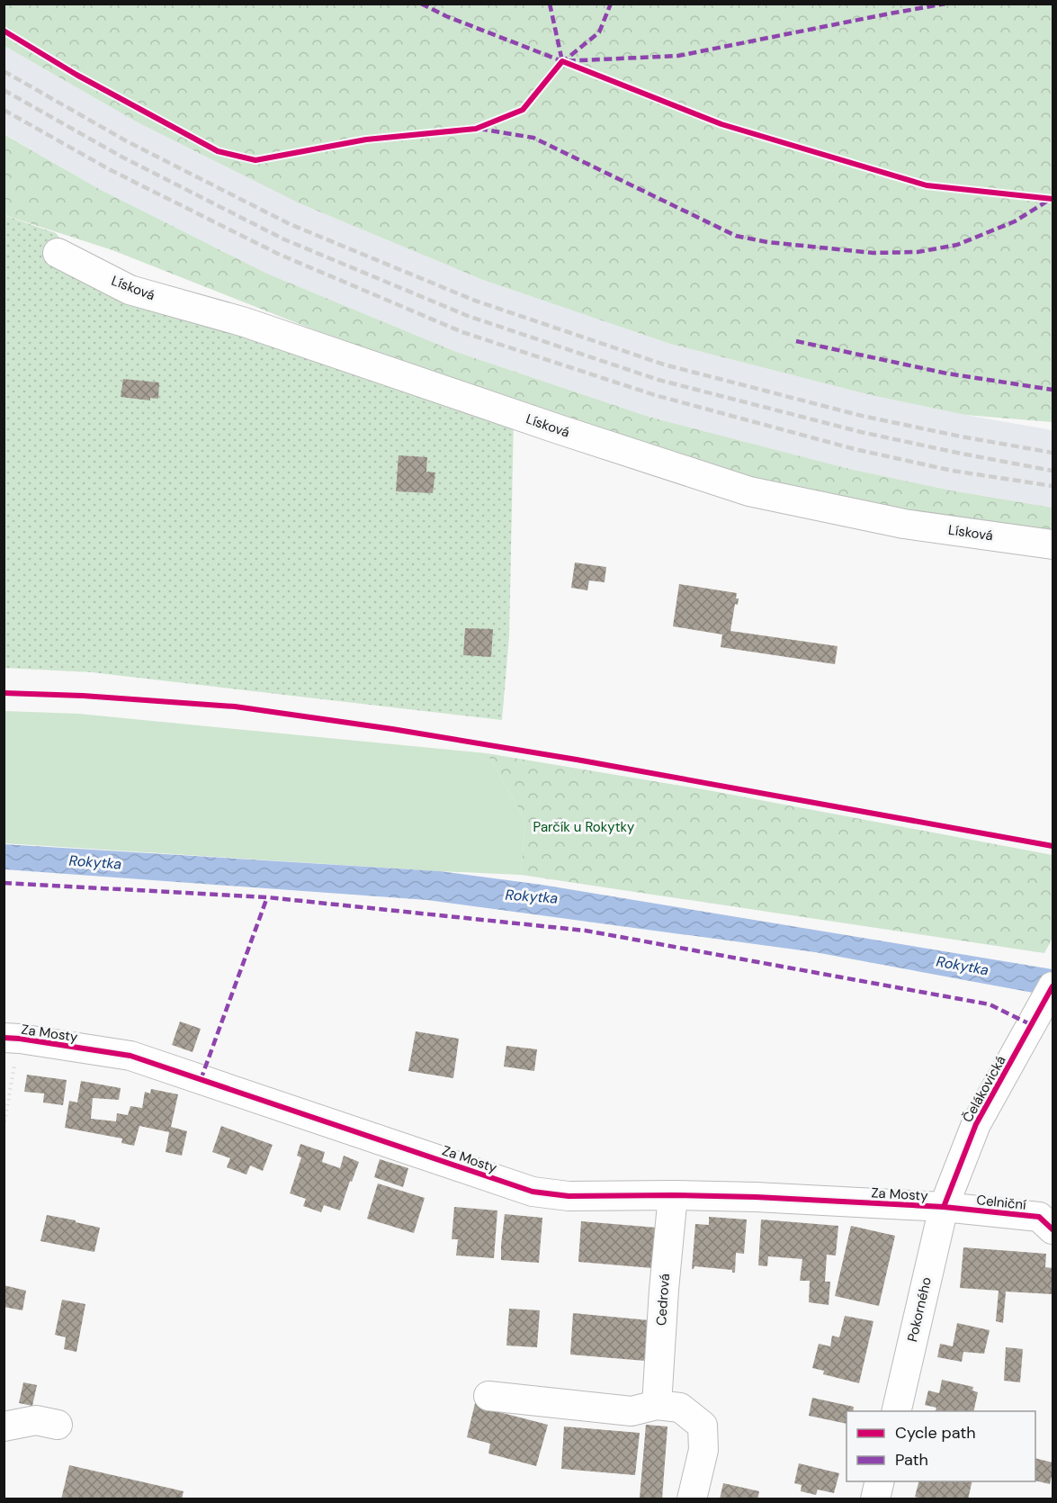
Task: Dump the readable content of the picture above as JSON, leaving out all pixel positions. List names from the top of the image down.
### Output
{
  "streets": {
    "street": [
      "Lísková",
      "Za Mosty",
      "Čelákovická",
      "Celniční",
      "Cedrová",
      "Pokorného"
    ]
  },
  "crossings": [
    ["Za Mosty", "Čelákovická"],
    ["Za Mosty", "Celniční"],
    ["Za Mosty", "Cedrová"],
    ["Za Mosty", "Pokorného"],
    ["Čelákovická", "Celniční"],
    ["Čelákovická", "Pokorného"],
    ["Celniční", "Pokorného"]
  ],
  "water": ["Rokytka"],
  "parks": ["Parčík u Rokytky"],
  "legend": ["Cycle path", "Path"]
}
